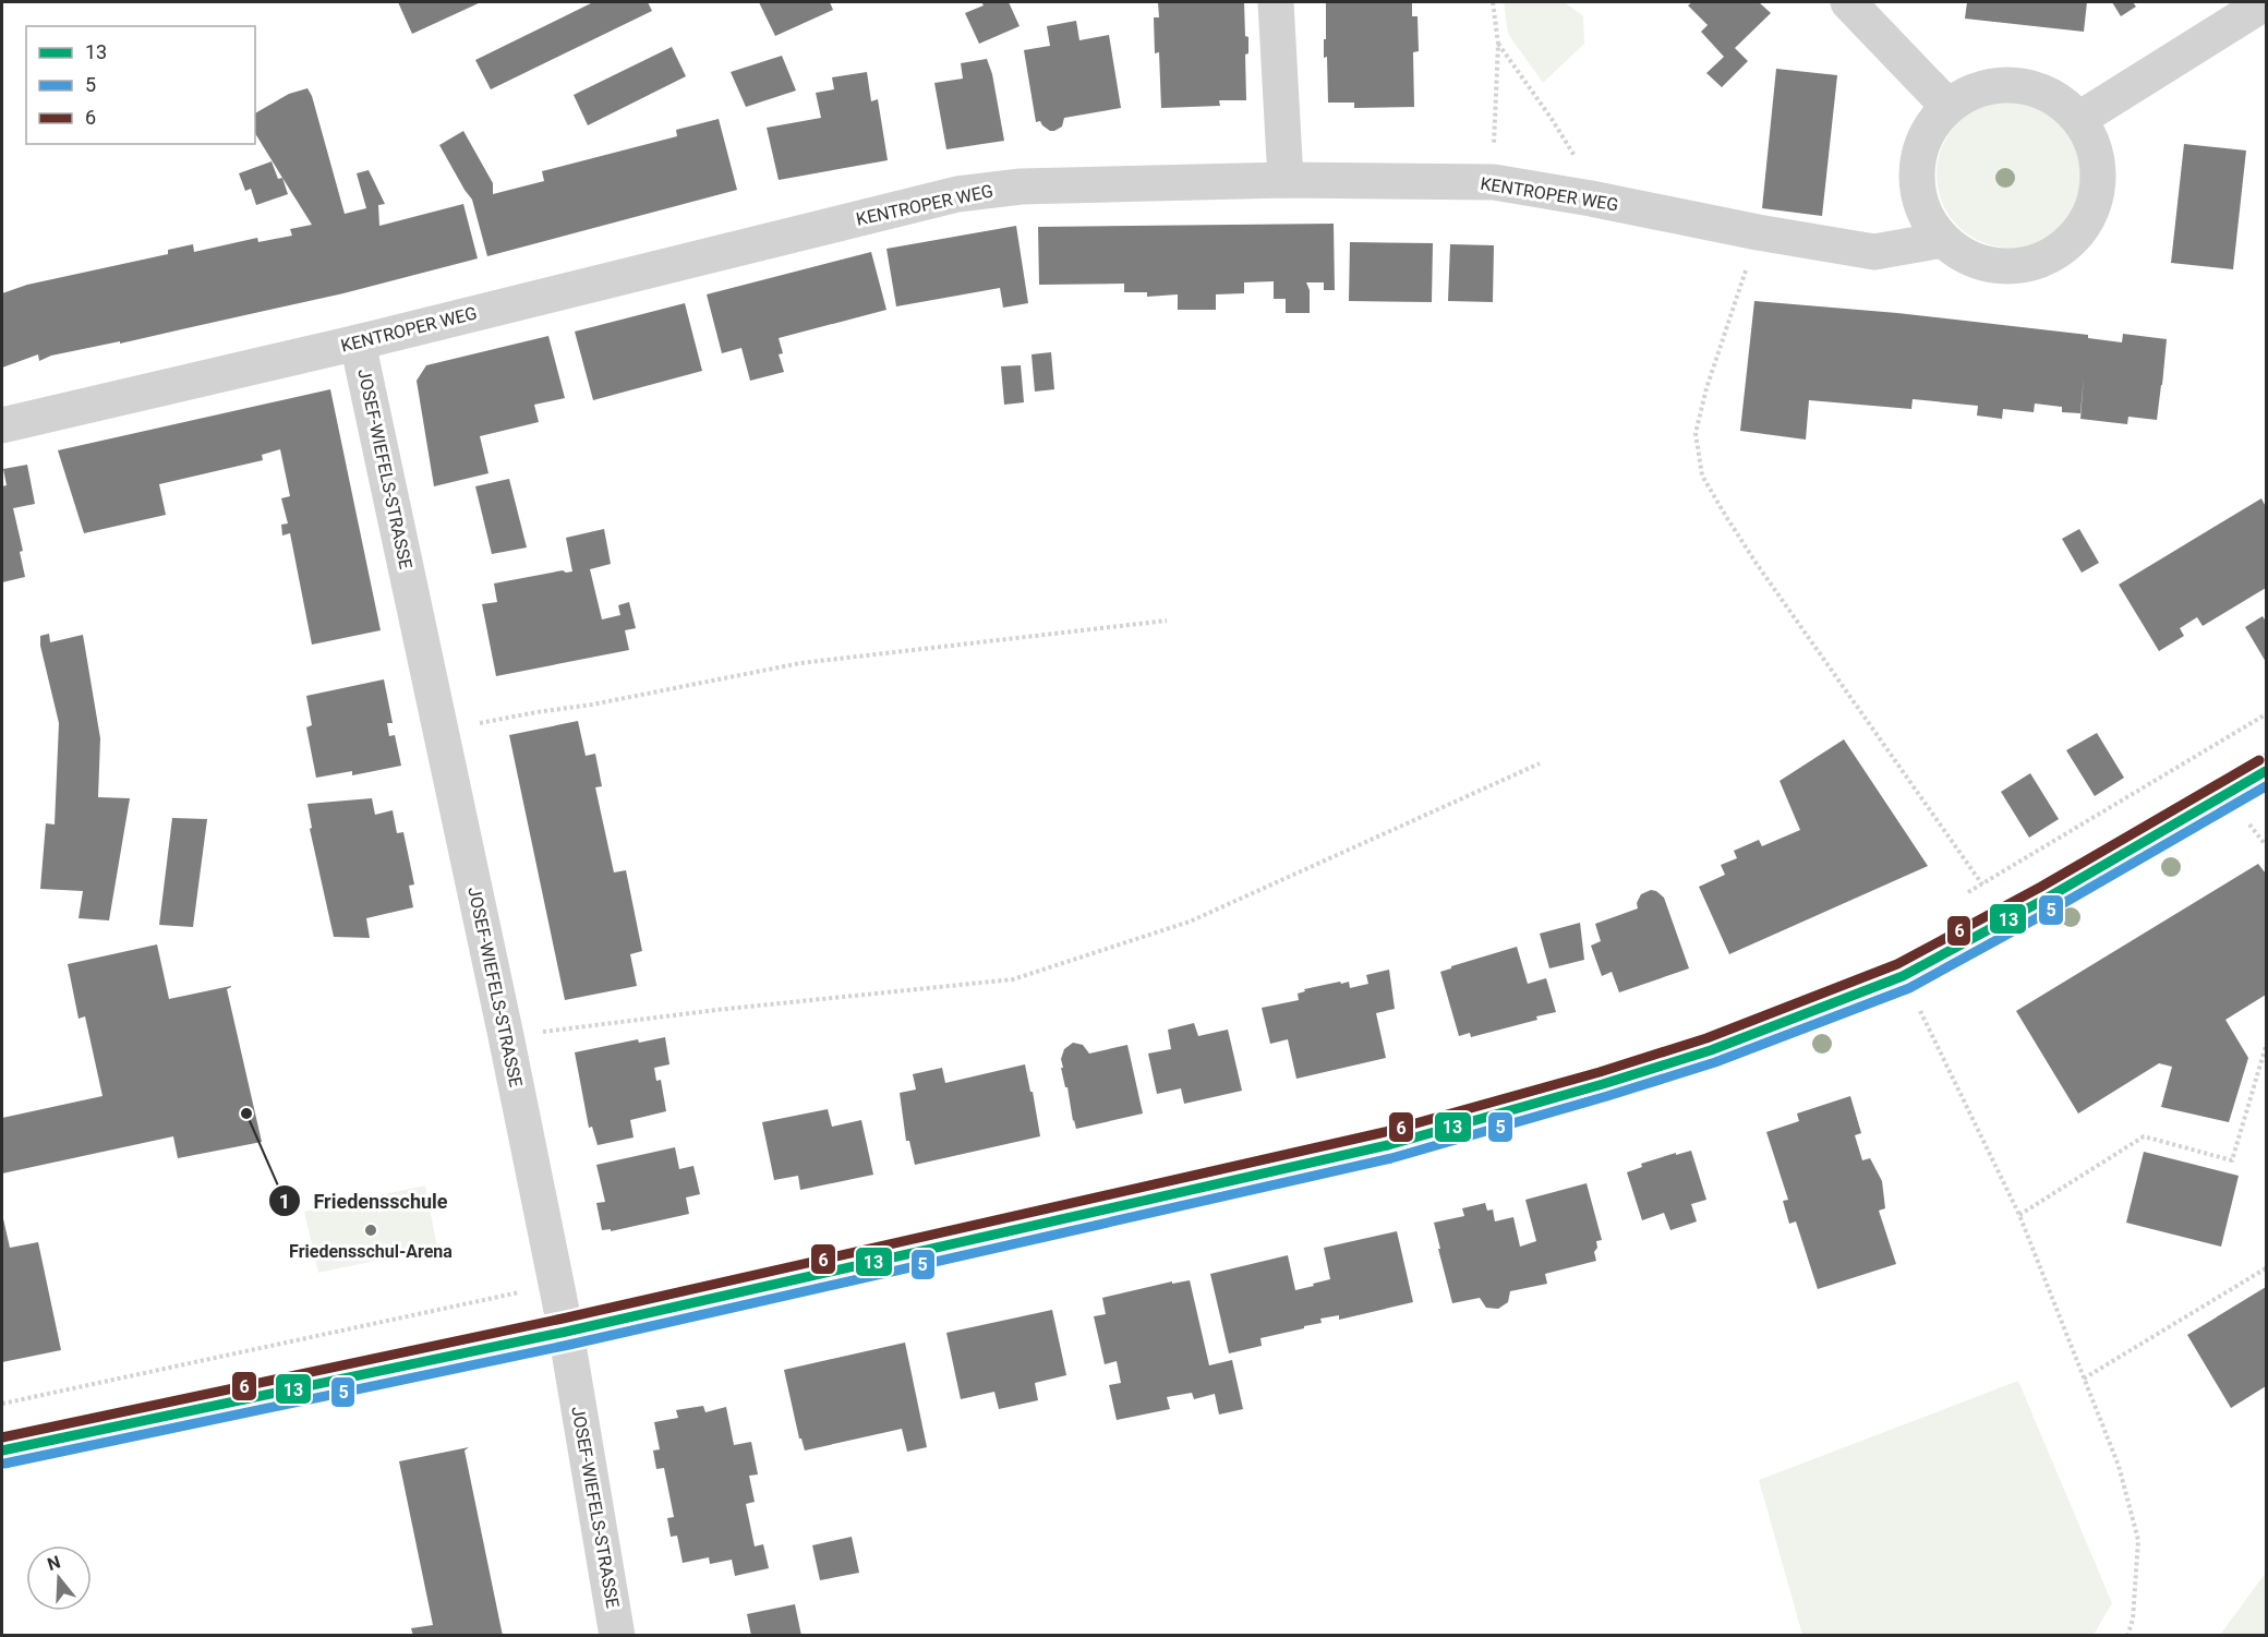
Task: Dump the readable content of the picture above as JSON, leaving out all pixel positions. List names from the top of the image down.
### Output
{
  "streets": {
    "street": ["KENTROPER WEG", "JOSEF-WIEFELS-STRASSE"]
  },
  "crossings": [
    ["KENTROPER WEG", "JOSEF-WIEFELS-STRASSE"]
  ],
  "places": ["Friedensschule", "Friedensschul-Arena"],
  "lines": ["transit line 6", "transit line 13", "transit line 5"],
  "legend": ["13", "5", "6"],
  "north": "top"
}
